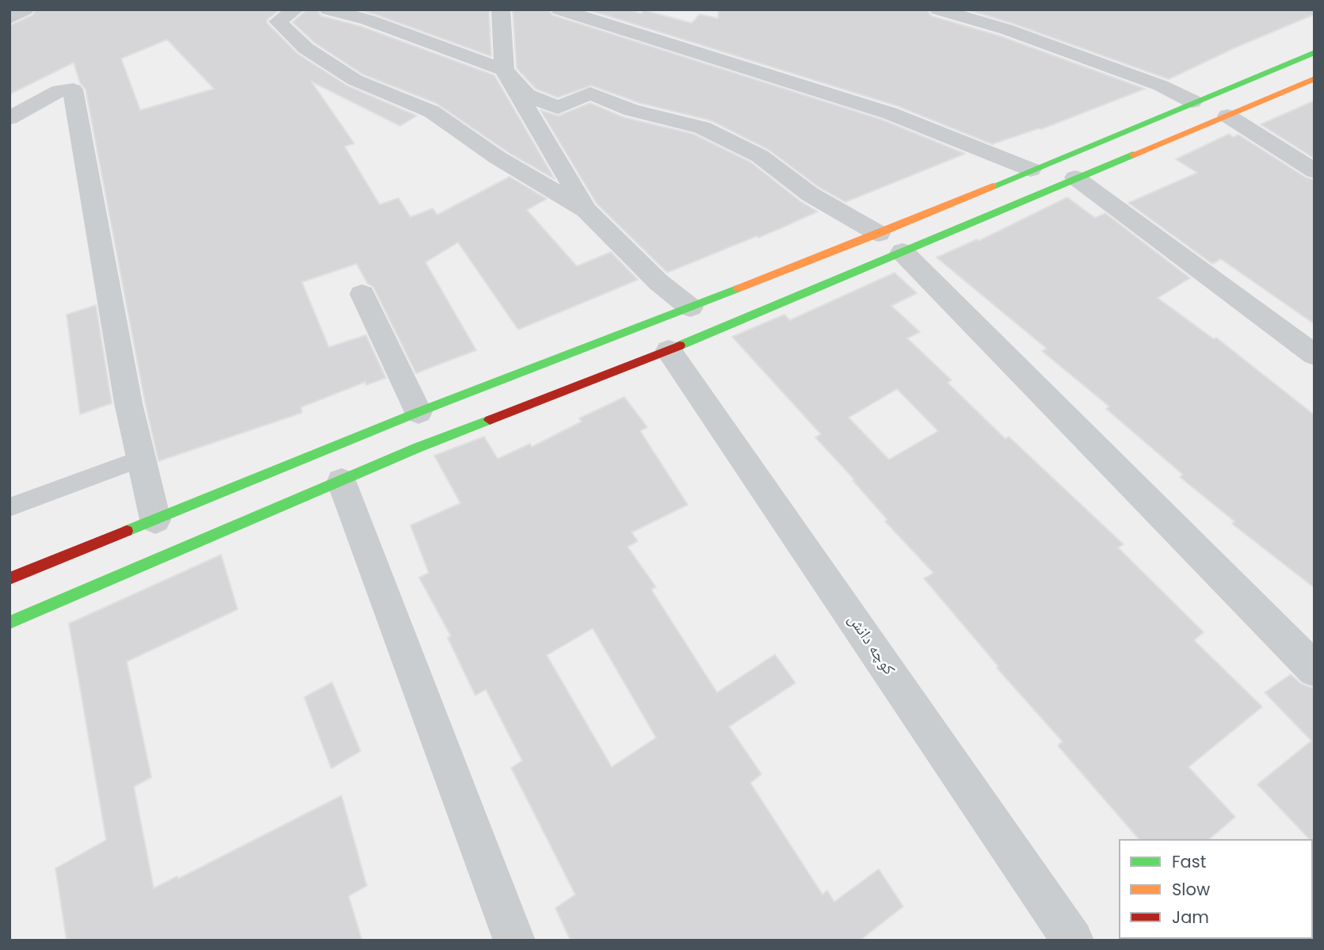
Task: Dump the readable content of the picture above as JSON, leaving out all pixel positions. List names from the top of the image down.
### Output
{
  "streets": {
    "street": ["کوچه دانش"]
  },
  "legend": ["Fast", "Slow", "Jam"]
}
